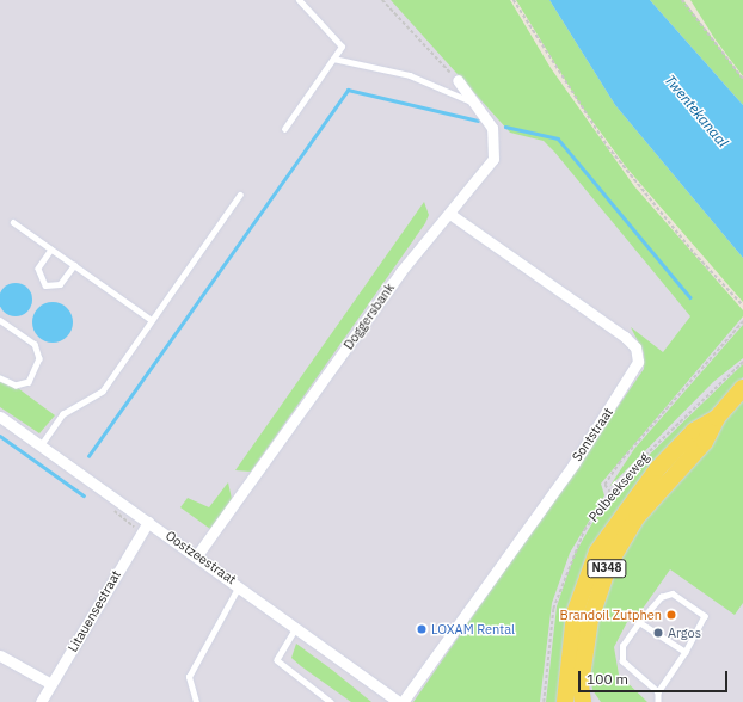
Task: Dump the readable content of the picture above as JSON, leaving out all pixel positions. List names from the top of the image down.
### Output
{
  "streets": {
    "main road": ["Polbeekseweg", "N348"],
    "street": [
      "Doggersbank",
      "Sontstraat",
      "Oostzeestraat",
      "Litauensestraat"
    ]
  },
  "crossings": [
    ["Doggersbank", "Sontstraat"],
    ["Doggersbank", "Oostzeestraat"],
    ["Sontstraat", "Oostzeestraat"],
    ["Oostzeestraat", "Litauensestraat"]
  ],
  "water": ["Twentekanaal"],
  "places": ["Brandoil Zutphen", "LOXAM Rental", "Argos"],
  "scale_bar": "100 m"
}
